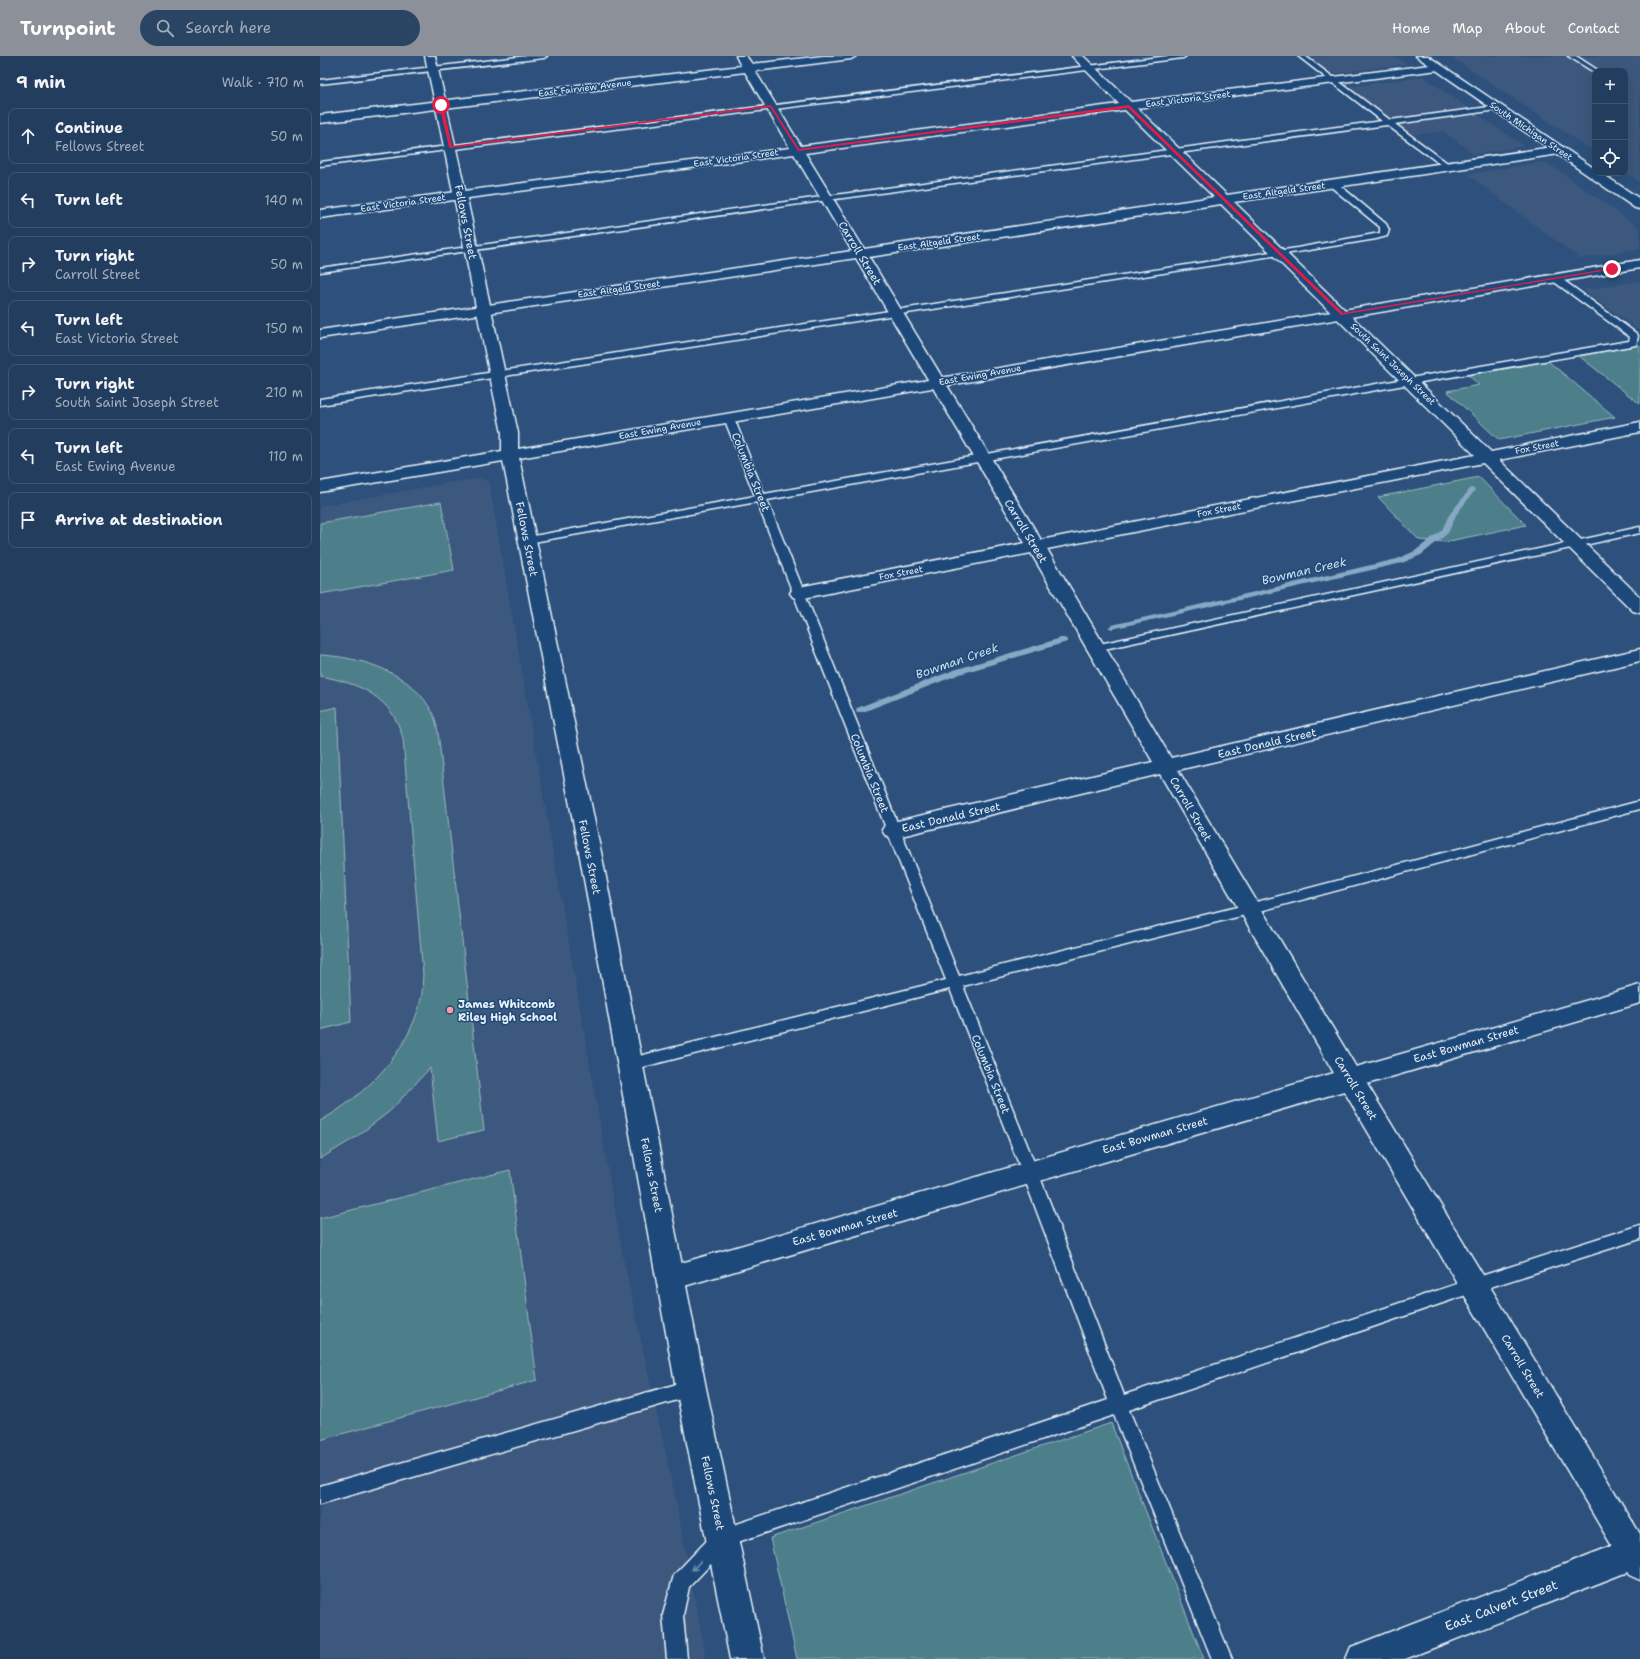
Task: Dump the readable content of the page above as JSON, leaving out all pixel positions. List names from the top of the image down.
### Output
{
  "streets": {
    "street": [
      "East Fairview Avenue",
      "East Victoria Street",
      "South Michigan Street",
      "East Altgeld Street",
      "Fellows Street",
      "Carroll Street",
      "South Saint Joseph Street",
      "East Ewing Avenue",
      "Fox Street",
      "East Donald Street",
      "East Bowman Street",
      "East Calvert Street"
    ],
    "lane": ["Columbia Street"]
  },
  "crossings": [
    ["East Fairview Avenue", "Fellows Street"],
    ["East Fairview Avenue", "Carroll Street"],
    ["East Victoria Street", "South Michigan Street"],
    ["East Victoria Street", "Fellows Street"],
    ["East Victoria Street", "Carroll Street"],
    ["East Victoria Street", "South Saint Joseph Street"],
    ["South Michigan Street", "East Altgeld Street"],
    ["East Altgeld Street", "Fellows Street"],
    ["East Altgeld Street", "Carroll Street"],
    ["East Altgeld Street", "South Saint Joseph Street"],
    ["Fellows Street", "East Ewing Avenue"],
    ["Fellows Street", "East Bowman Street"],
    ["Carroll Street", "East Ewing Avenue"],
    ["Carroll Street", "Fox Street"],
    ["Carroll Street", "East Donald Street"],
    ["Carroll Street", "East Bowman Street"],
    ["Carroll Street", "East Calvert Street"],
    ["South Saint Joseph Street", "East Ewing Avenue"],
    ["South Saint Joseph Street", "Fox Street"],
    ["East Ewing Avenue", "Columbia Street"],
    ["Fox Street", "Columbia Street"],
    ["Columbia Street", "East Donald Street"],
    ["Columbia Street", "East Bowman Street"]
  ],
  "water": ["Bowman Creek"],
  "places": ["James Whitcomb Riley High School"],
  "page": {
    "header": "Turnpoint",
    "search": "Search here",
    "nav": [
      "Home",
      "Map",
      "About",
      "Contact"
    ],
    "heading": ["9 min", "Walk · 710 m"],
    "map_buttons": ["+", "−"],
    "list": [
      ["Continue", "Fellows Street", "50 m"],
      ["Turn left", "140 m"],
      ["Turn right", "Carroll Street", "50 m"],
      ["Turn left", "East Victoria Street", "150 m"],
      ["Turn right", "South Saint Joseph Street", "210 m"],
      ["Turn left", "East Ewing Avenue", "110 m"],
      "Arrive at destination"
    ]
  }
}
